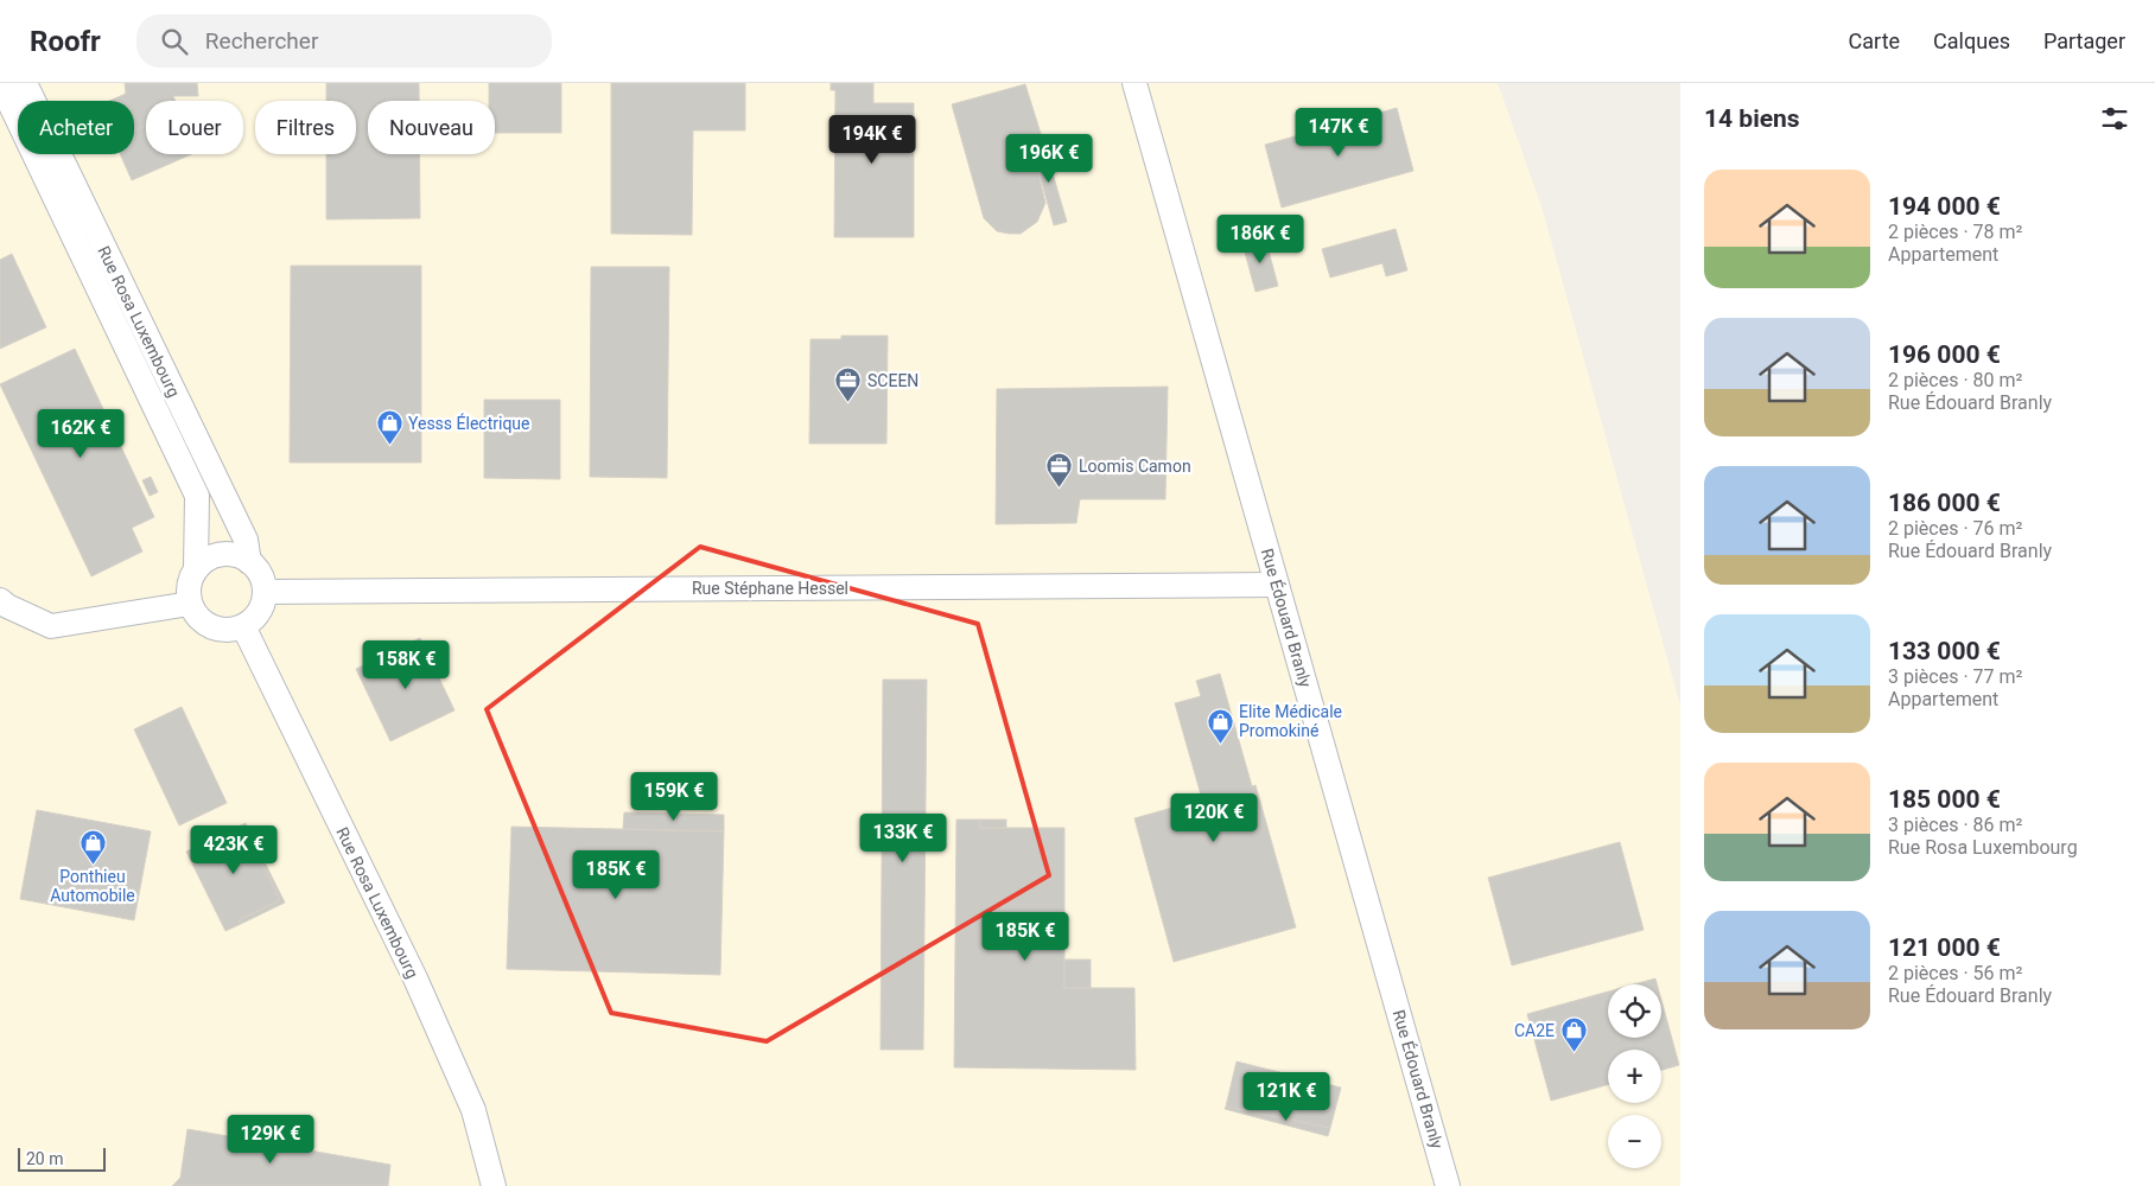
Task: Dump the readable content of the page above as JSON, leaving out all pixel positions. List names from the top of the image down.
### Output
{
  "streets": {
    "street": ["Rue Rosa Luxembourg", "Rue Stéphane Hessel", "Rue Édouard Branly"]
  },
  "crossings": [
    ["Rue Rosa Luxembourg", "Rue Stéphane Hessel"],
    ["Rue Stéphane Hessel", "Rue Édouard Branly"]
  ],
  "places": {
    "office": ["SCEEN", "Loomis Camon"],
    "shop": [
      "Yesss Électrique",
      "Elite Médicale Promokiné",
      "Ponthieu Automobile",
      "CA2E"
    ]
  },
  "scale_bar": "20 m",
  "page": {
    "header": "Roofr",
    "search": "Rechercher",
    "nav": ["Carte", "Calques", "Partager"],
    "heading": "14 biens",
    "chip": [
      "Acheter",
      "Louer",
      "Filtres",
      "Nouveau"
    ],
    "price": [
      "147K €",
      "194K €",
      "196K €",
      "186K €",
      "162K €",
      "158K €",
      "159K €",
      "120K €",
      "133K €",
      "423K €",
      "185K €",
      "185K €",
      "121K €",
      "129K €"
    ],
    "list": [
      {
        "name": "194 000 €",
        "note": "2 pièces · 78 m² · Appartement"
      },
      {
        "name": "196 000 €",
        "note": "2 pièces · 80 m² · Rue Édouard Branly"
      },
      {
        "name": "186 000 €",
        "note": "2 pièces · 76 m² · Rue Édouard Branly"
      },
      {
        "name": "133 000 €",
        "note": "3 pièces · 77 m² · Appartement"
      },
      {
        "name": "185 000 €",
        "note": "3 pièces · 86 m² · Rue Rosa Luxembourg"
      },
      {
        "name": "121 000 €",
        "note": "2 pièces · 56 m² · Rue Édouard Branly"
      }
    ],
    "map_buttons": ["+", "−"],
    "scale": "20 m"
  }
}
